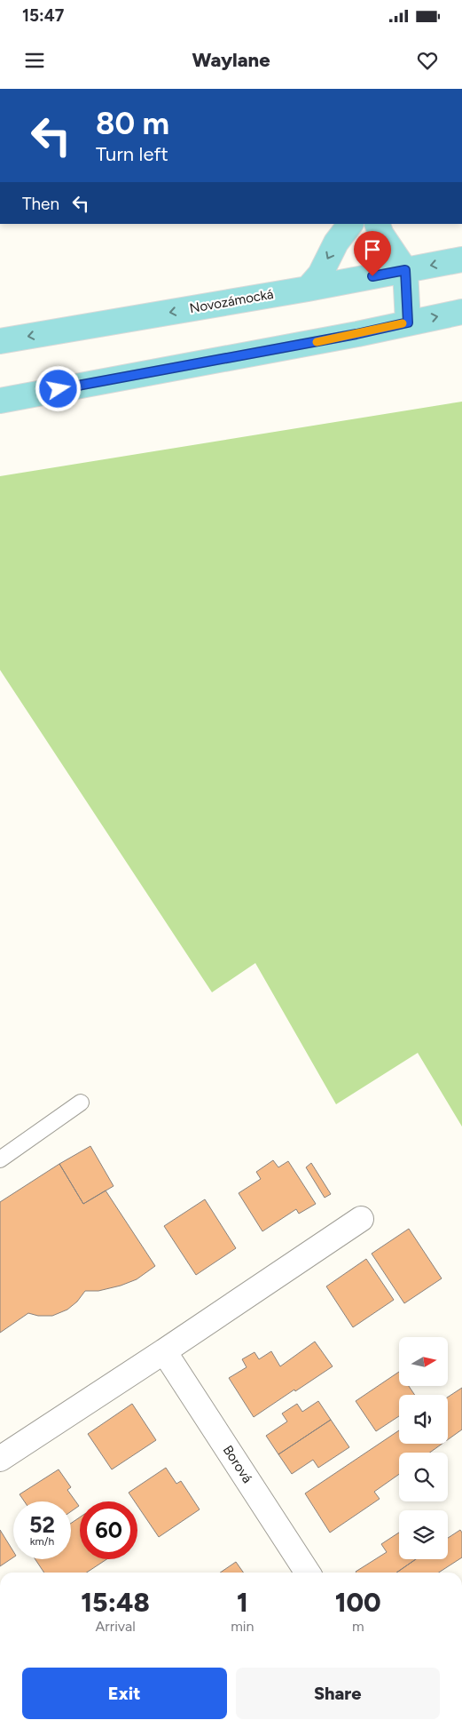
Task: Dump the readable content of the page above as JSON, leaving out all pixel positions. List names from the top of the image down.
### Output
{
  "streets": {
    "main road": ["Novozámocká"],
    "street": ["Borová"]
  },
  "north": "right",
  "page": {
    "status": "15:47",
    "header": "Waylane",
    "turn": ["80 m", "Turn left"],
    "then": "Then",
    "speed": "52 km/h",
    "limit": "60",
    "eta": [
      "15:48",
      "Arrival",
      "1",
      "min",
      "100",
      "m"
    ],
    "buttons": ["Exit", "Share"]
  }
}
